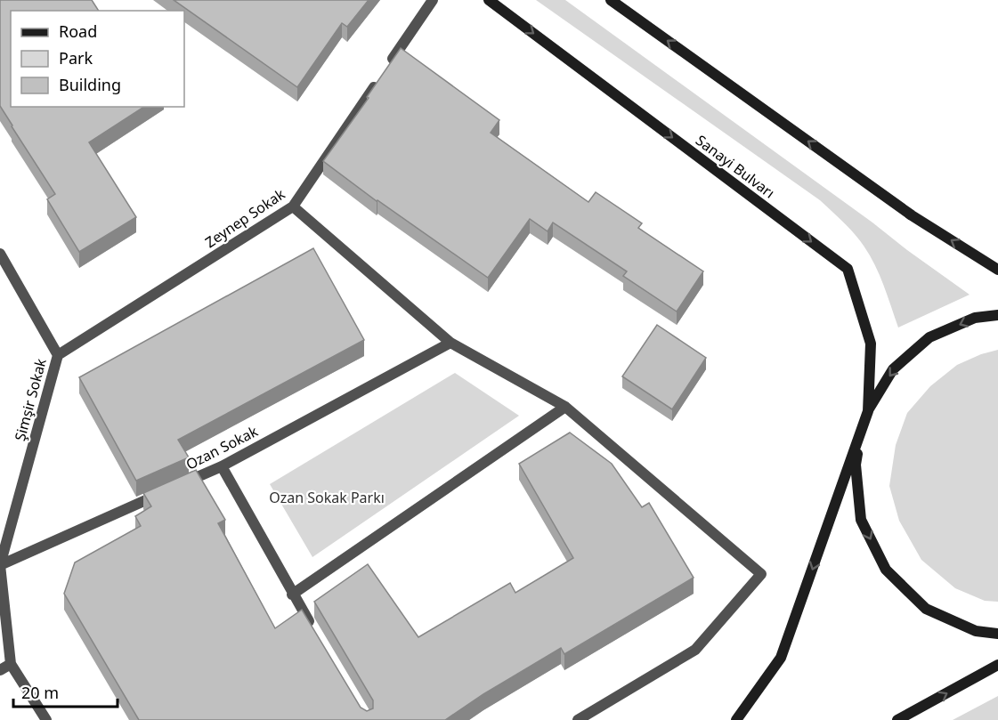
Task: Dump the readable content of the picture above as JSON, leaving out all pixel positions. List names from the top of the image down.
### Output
{
  "streets": {
    "main road": ["Sanayi Bulvarı"],
    "street": ["Zeynep Sokak", "Şimşir Sokak", "Ozan Sokak"]
  },
  "crossings": [
    ["Zeynep Sokak", "Şimşir Sokak"],
    ["Şimşir Sokak", "Ozan Sokak"]
  ],
  "parks": ["Ozan Sokak Parkı"],
  "legend": ["Road", "Park", "Building"],
  "scale_bar": "20 m"
}
